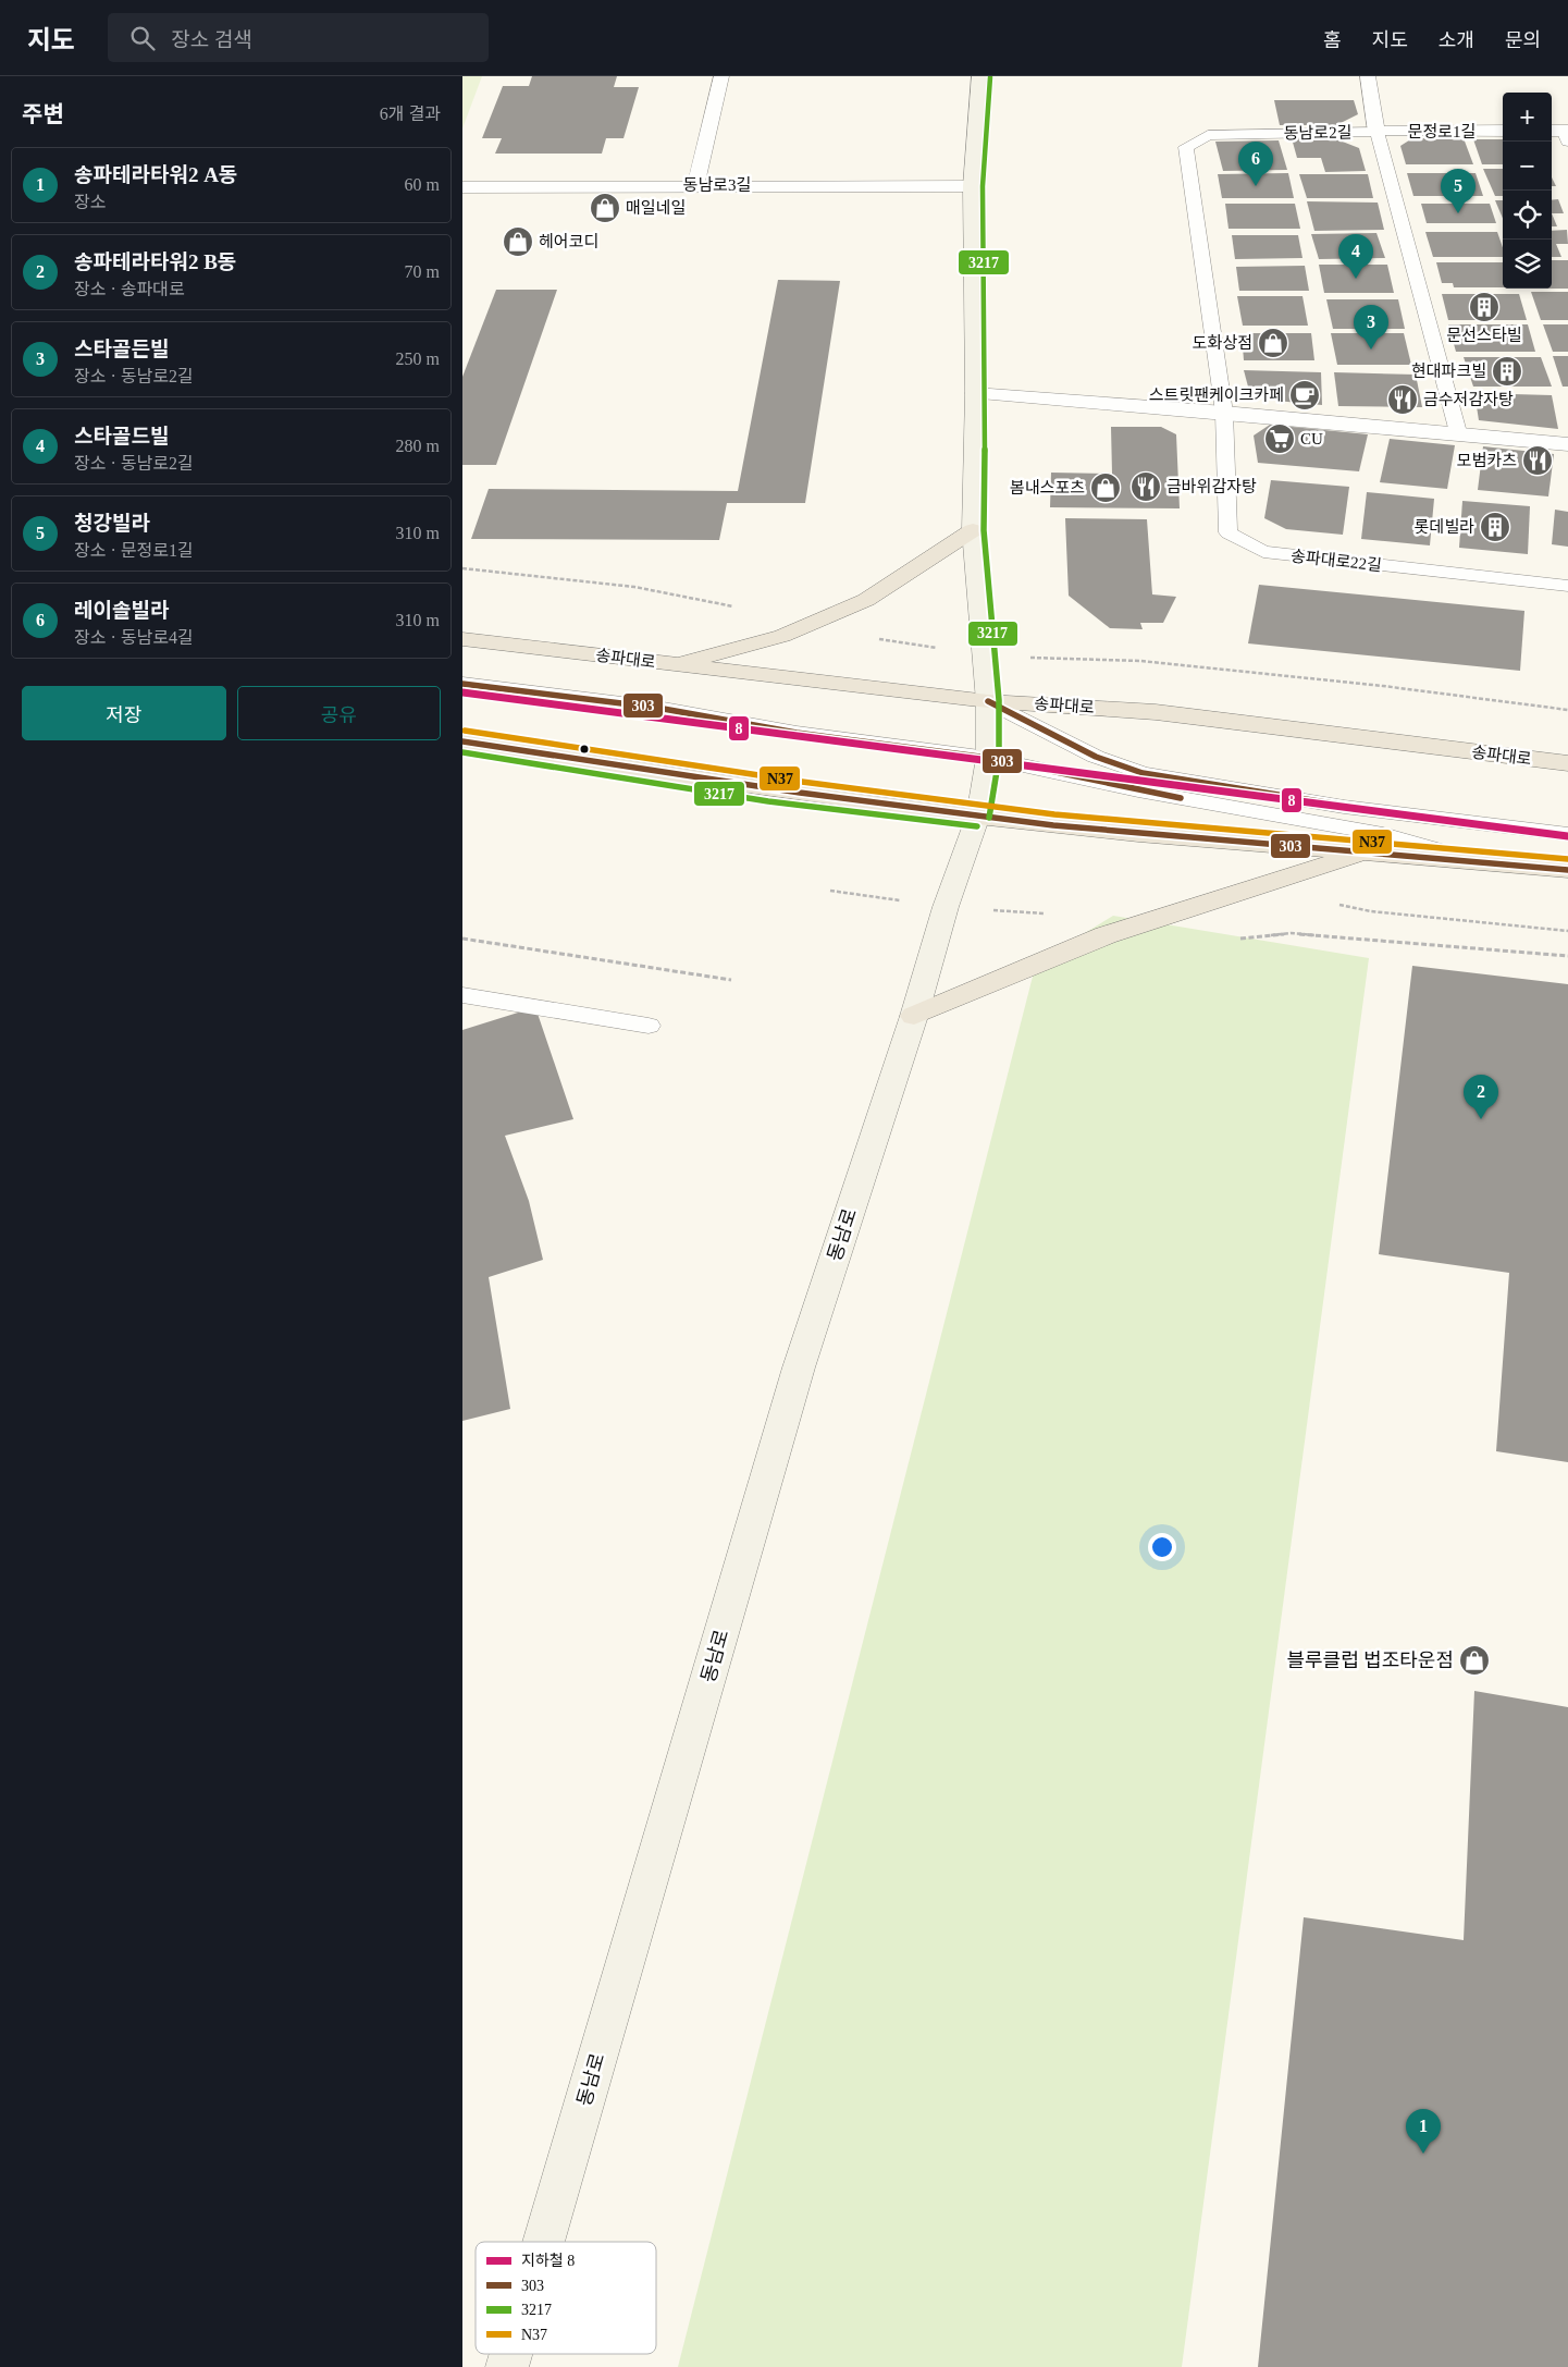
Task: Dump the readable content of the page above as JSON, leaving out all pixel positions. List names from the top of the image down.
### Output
{
  "streets": {
    "main road": ["송파대로", "동남로"],
    "street": ["문정로1길", "동남로3길"],
    "lane": ["동남로2길", "송파대로22길"]
  },
  "crossings": [
    ["문정로1길", "동남로2길"],
    ["동남로2길", "송파대로22길"],
    ["동남로3길", "동남로"],
    ["송파대로", "동남로"]
  ],
  "places": {
    "shop": [
      "매일네일",
      "헤어코디",
      "도화상점",
      "봄내스포츠",
      "블루클럽 법조타운점"
    ],
    "building": ["문선스타빌", "현대파크빌", "롯데빌라"],
    "cafe": ["스트릿팬케이크카페"],
    "restaurant": ["금수저감자탕", "모범카츠", "금바위감자탕"],
    "supermarket": ["CU"]
  },
  "lines": [
    "transit line 3217",
    "transit line 303",
    "metro line 8",
    "transit line N37"
  ],
  "legend": [
    "지하철 8",
    "303",
    "3217",
    "N37"
  ],
  "page": {
    "header": "지도",
    "search": "장소 검색",
    "nav": [
      "홈",
      "지도",
      "소개",
      "문의"
    ],
    "heading": ["주변", "6개 결과"],
    "map_buttons": ["+", "−"],
    "pins": [
      "6",
      "5",
      "4",
      "3",
      "2",
      "1"
    ],
    "list": [
      {
        "mark": "1",
        "name": "송파테라타워2 A동",
        "note": "장소",
        "value": "60 m"
      },
      {
        "mark": "2",
        "name": "송파테라타워2 B동",
        "note": "장소 · 송파대로",
        "value": "70 m"
      },
      {
        "mark": "3",
        "name": "스타골든빌",
        "note": "장소 · 동남로2길",
        "value": "250 m"
      },
      {
        "mark": "4",
        "name": "스타골드빌",
        "note": "장소 · 동남로2길",
        "value": "280 m"
      },
      {
        "mark": "5",
        "name": "청강빌라",
        "note": "장소 · 문정로1길",
        "value": "310 m"
      },
      {
        "mark": "6",
        "name": "레이솔빌라",
        "note": "장소 · 동남로4길",
        "value": "310 m"
      }
    ],
    "buttons": ["저장", "공유"]
  }
}
